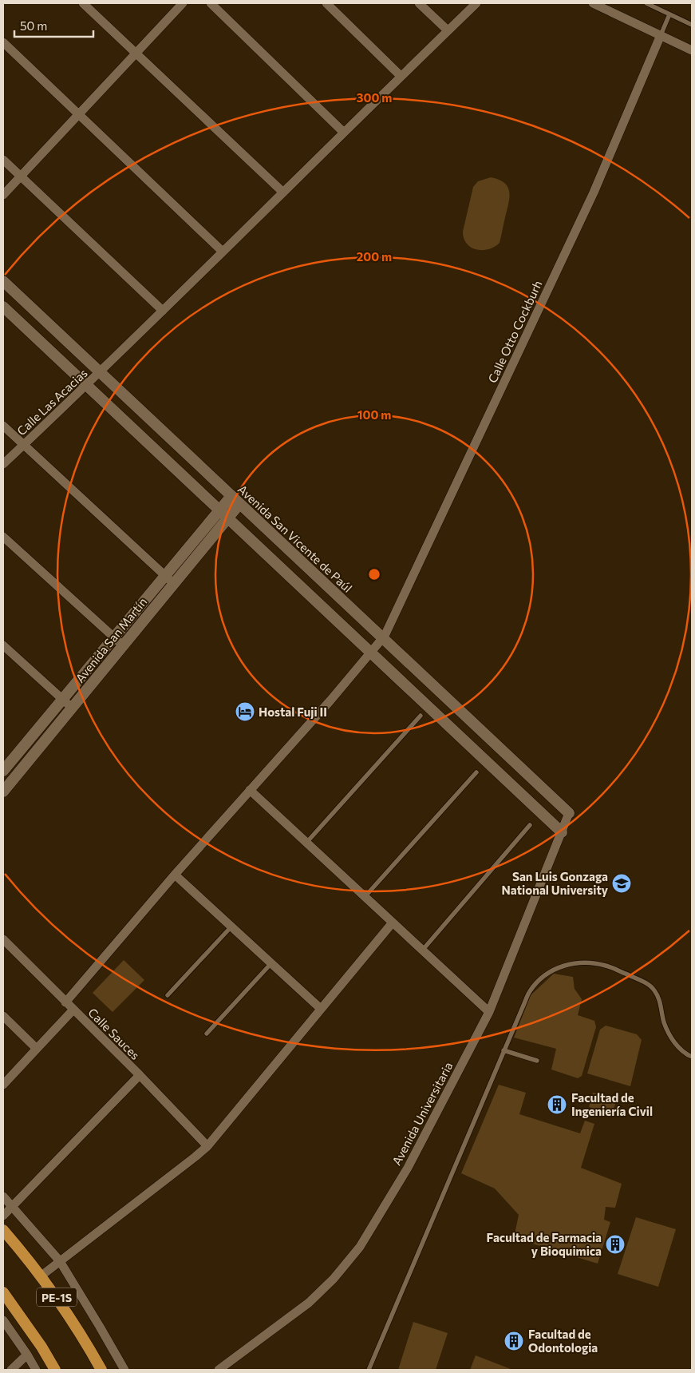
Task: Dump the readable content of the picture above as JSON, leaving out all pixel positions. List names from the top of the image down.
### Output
{
  "streets": {
    "highway": ["PE-1S"],
    "street": [
      "Calle Otto Cockburh",
      "Calle Las Acacias",
      "Avenida San Vicente de Paúl",
      "Avenida San Martín",
      "Calle Sauces",
      "Avenida Universitaria"
    ]
  },
  "crossings": [
    ["Calle Otto Cockburh", "Calle Sauces"],
    ["Avenida San Vicente de Paúl", "Avenida San Martín"],
    ["Avenida San Vicente de Paúl", "Avenida Universitaria"]
  ],
  "places": {
    "hotel": ["Hostal Fuji II"],
    "school or university": ["San Luis Gonzaga National University"],
    "building": ["Facultad de Ingeniería Civil", "Facultad de Farmacia y Bioquimica", "Facultad de Odontologia"]
  },
  "scale_bar": "50 m",
  "rings": ["300 m", "200 m", "100 m"]
}
